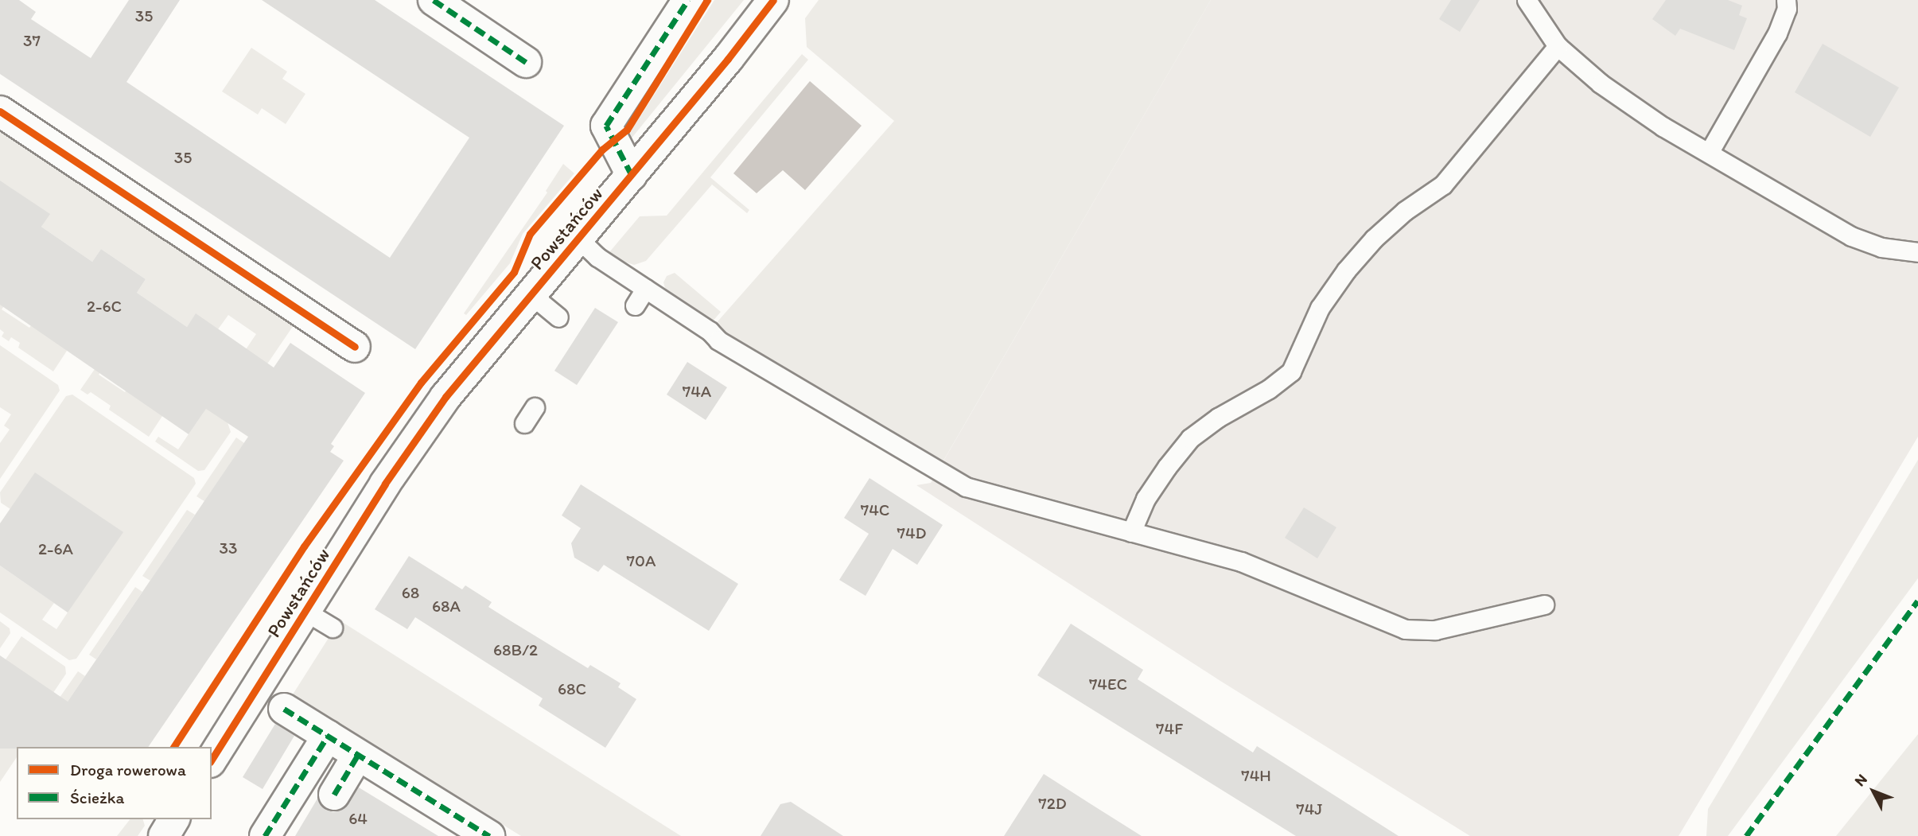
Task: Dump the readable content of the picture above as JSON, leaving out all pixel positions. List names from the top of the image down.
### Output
{
  "streets": {
    "street": ["Powstańców"]
  },
  "house_numbers": [
    "35",
    "37",
    "35",
    "2-6C",
    "74A",
    "74C",
    "74D",
    "33",
    "2-6A",
    "70A",
    "68",
    "68A",
    "68B/2",
    "74EC",
    "68C",
    "74F",
    "74H",
    "72D",
    "74J",
    "64"
  ],
  "legend": ["Droga rowerowa", "Ścieżka"],
  "north": "top left"
}
